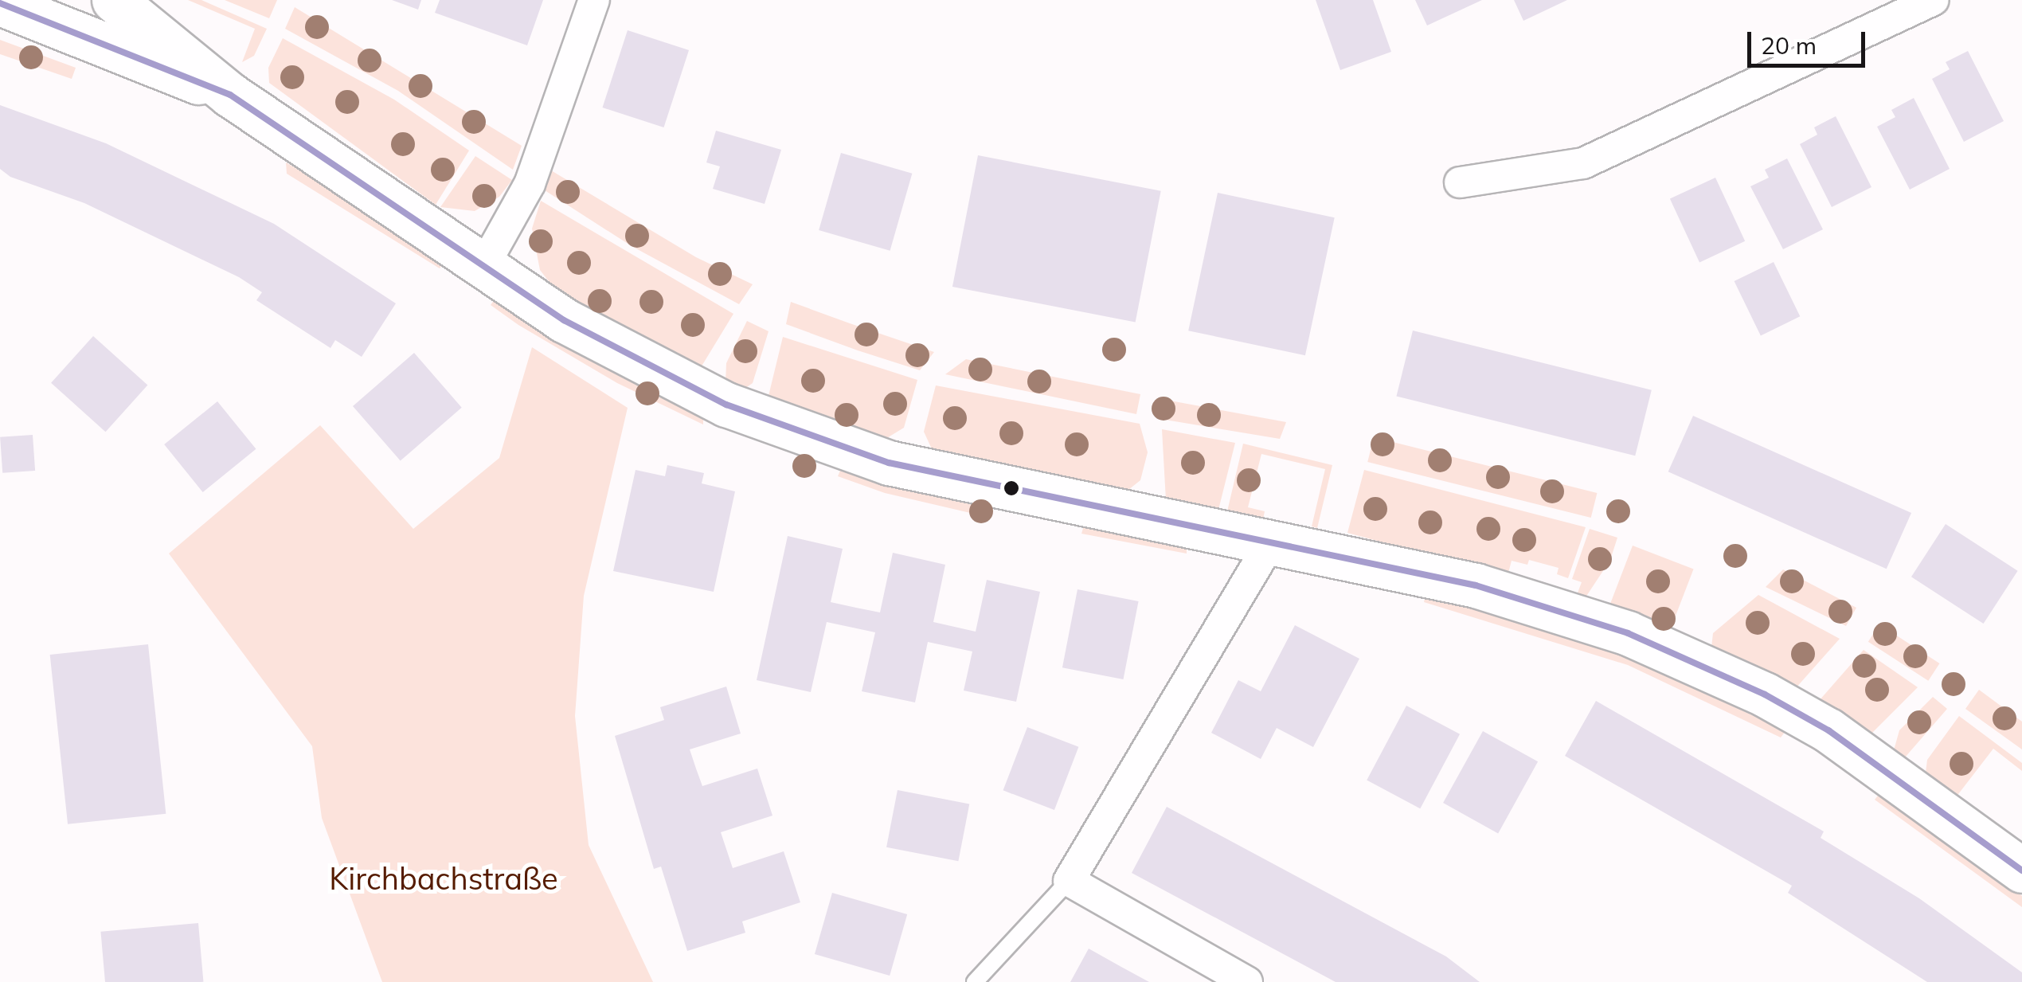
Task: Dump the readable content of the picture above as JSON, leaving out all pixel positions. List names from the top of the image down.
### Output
{
  "parks": ["Kirchbachstraße"],
  "scale_bar": "20 m"
}
